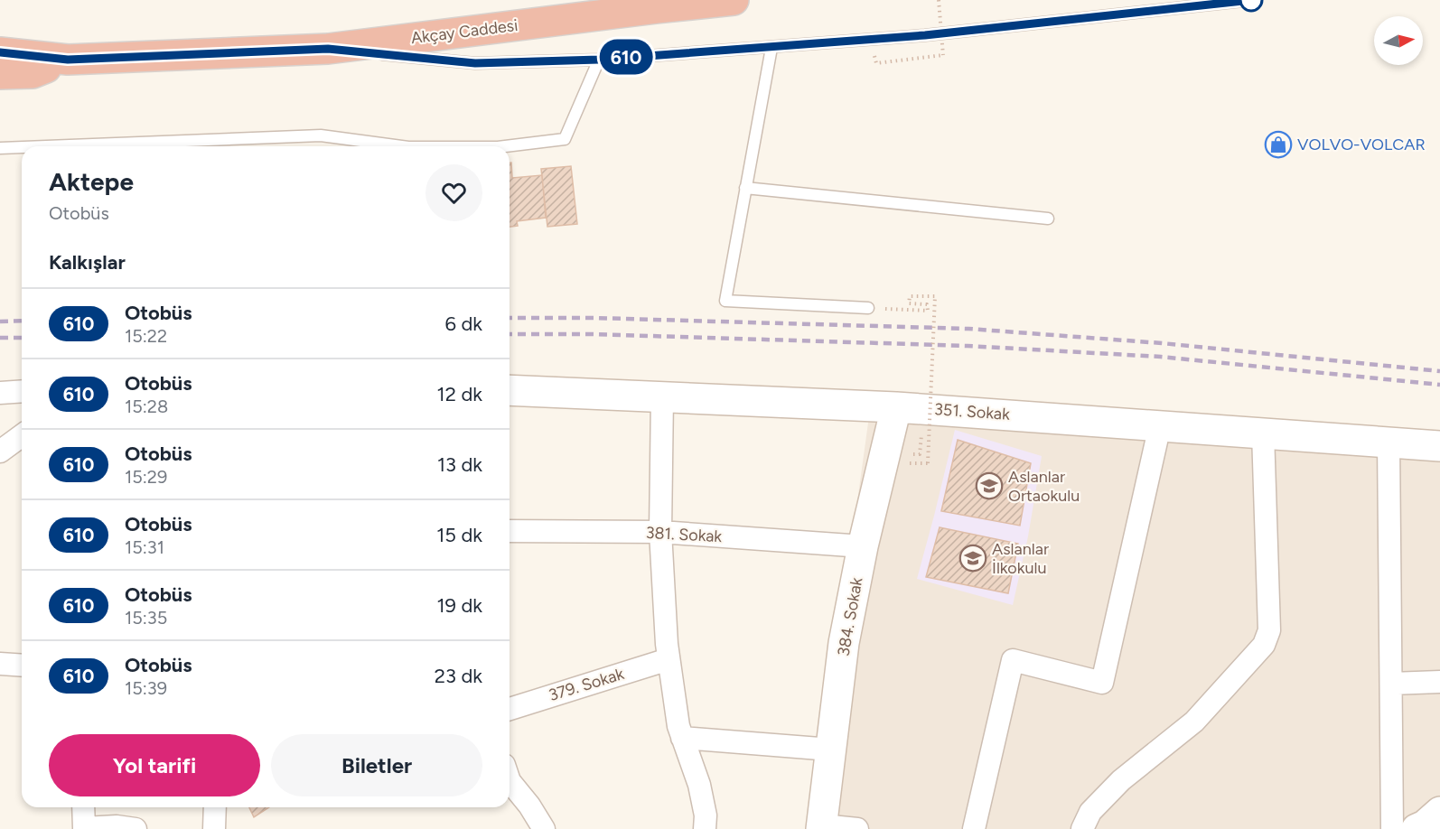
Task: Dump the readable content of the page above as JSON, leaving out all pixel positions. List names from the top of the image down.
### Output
{
  "streets": {
    "highway": ["Akçay Caddesi"],
    "street": [
      "351. Sokak",
      "381. Sokak",
      "384. Sokak",
      "379. Sokak"
    ]
  },
  "crossings": [
    ["351. Sokak", "384. Sokak"],
    ["381. Sokak", "384. Sokak"]
  ],
  "places": {
    "shop": ["VOLVO-VOLCAR"],
    "school or university": ["Aslanlar Ortaokulu", "Aslanlar İlkokulu"]
  },
  "lines": ["bus line 610"],
  "north": "right",
  "page": {
    "on_map": "610",
    "heading": [
      ["Aktepe", "Otobüs"],
      "Kalkışlar"
    ],
    "list": [
      {
        "mark": "610",
        "name": "Otobüs",
        "note": "15:22",
        "value": "6 dk"
      },
      {
        "mark": "610",
        "name": "Otobüs",
        "note": "15:28",
        "value": "12 dk"
      },
      {
        "mark": "610",
        "name": "Otobüs",
        "note": "15:29",
        "value": "13 dk"
      },
      {
        "mark": "610",
        "name": "Otobüs",
        "note": "15:31",
        "value": "15 dk"
      },
      {
        "mark": "610",
        "name": "Otobüs",
        "note": "15:35",
        "value": "19 dk"
      },
      {
        "mark": "610",
        "name": "Otobüs",
        "note": "15:39",
        "value": "23 dk"
      }
    ],
    "buttons": ["Yol tarifi", "Biletler"]
  }
}
